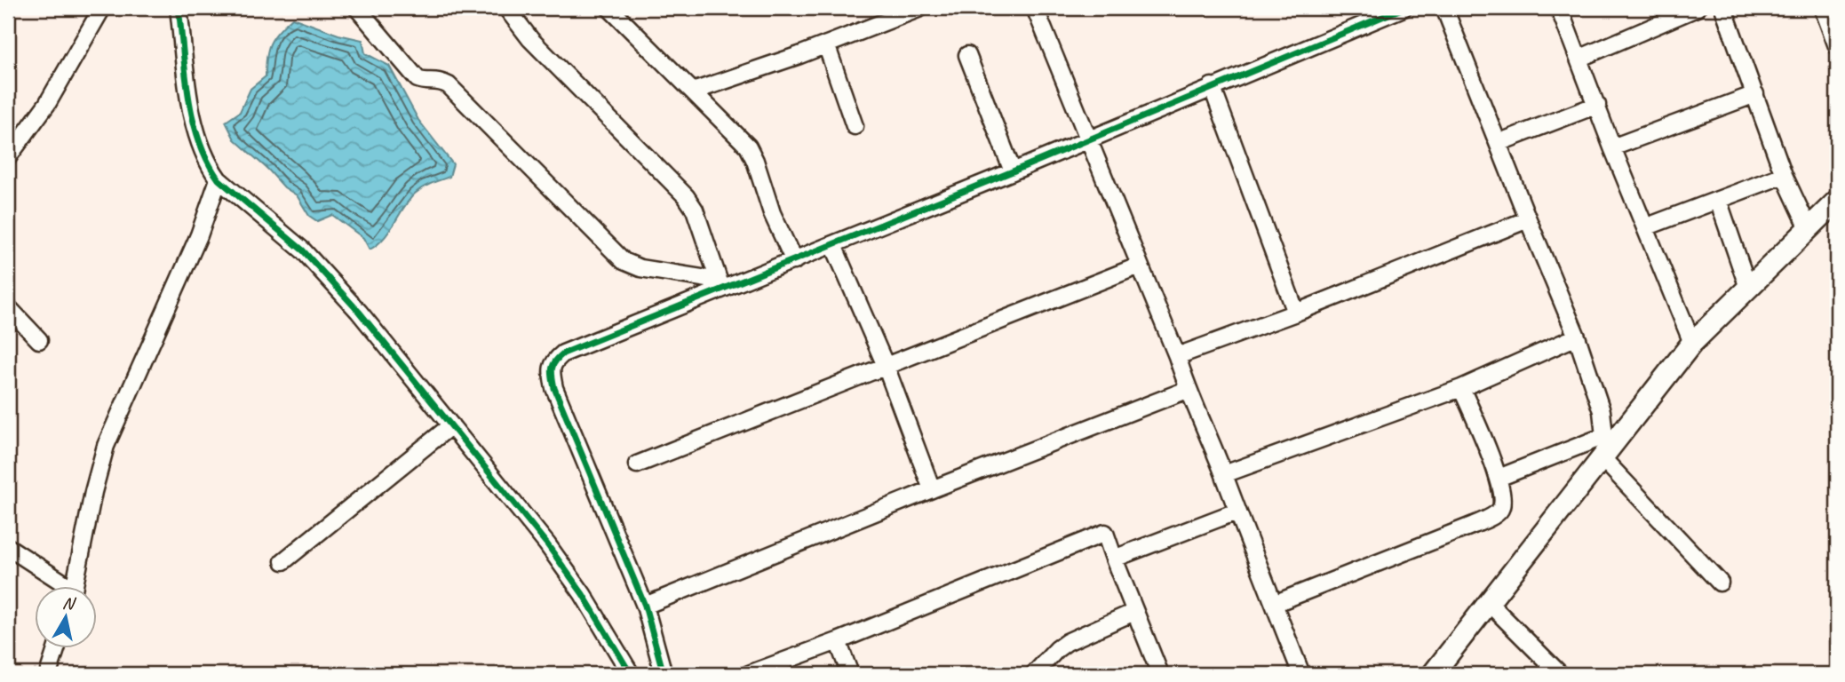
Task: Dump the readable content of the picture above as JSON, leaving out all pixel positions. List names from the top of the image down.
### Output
{
  "north": "top"
}
